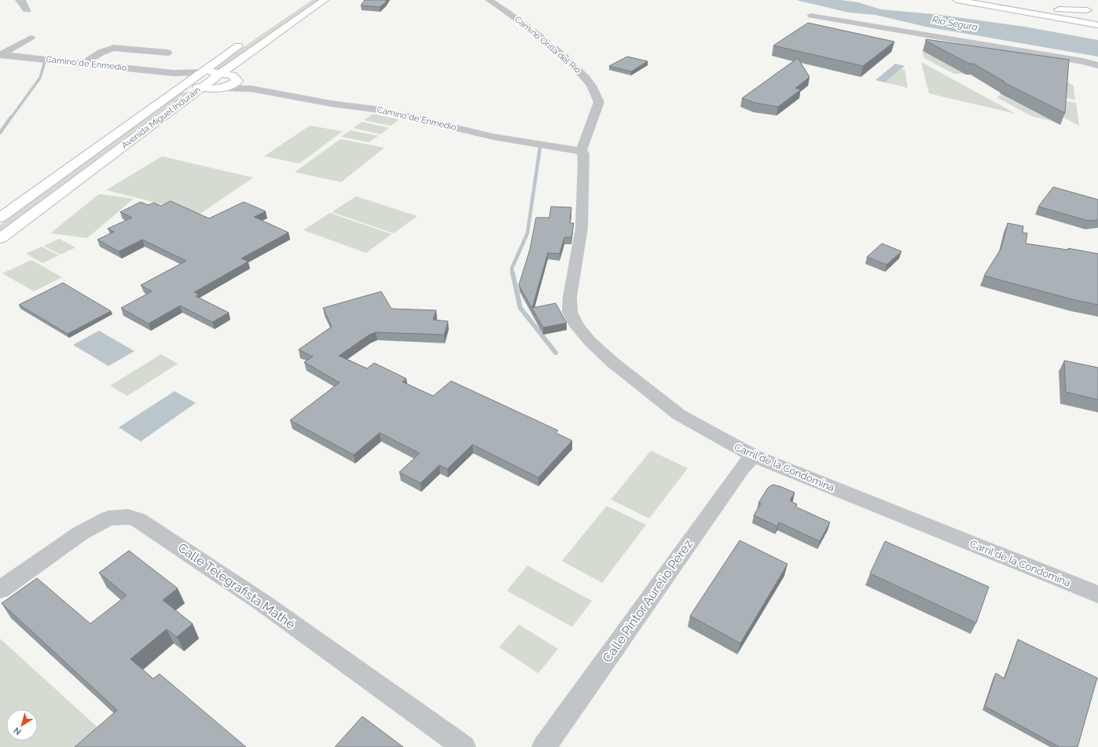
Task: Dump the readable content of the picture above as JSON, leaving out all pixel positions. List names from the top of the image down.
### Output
{
  "streets": {
    "main road": ["Avenida Miguel Induráin"],
    "street": [
      "Camino Orilla del Río",
      "Camino de Enmedio",
      "Carril de la Condomina",
      "Calle Telegrafista Mathé",
      "Calle Pintor Aurelio Pérez"
    ]
  },
  "crossings": [
    ["Camino Orilla del Río", "Camino de Enmedio"],
    ["Camino Orilla del Río", "Carril de la Condomina"],
    ["Camino de Enmedio", "Avenida Miguel Induráin"],
    ["Camino de Enmedio", "Carril de la Condomina"],
    ["Carril de la Condomina", "Calle Pintor Aurelio Pérez"]
  ],
  "water": ["Río Segura"],
  "north": "bottom left"
}
